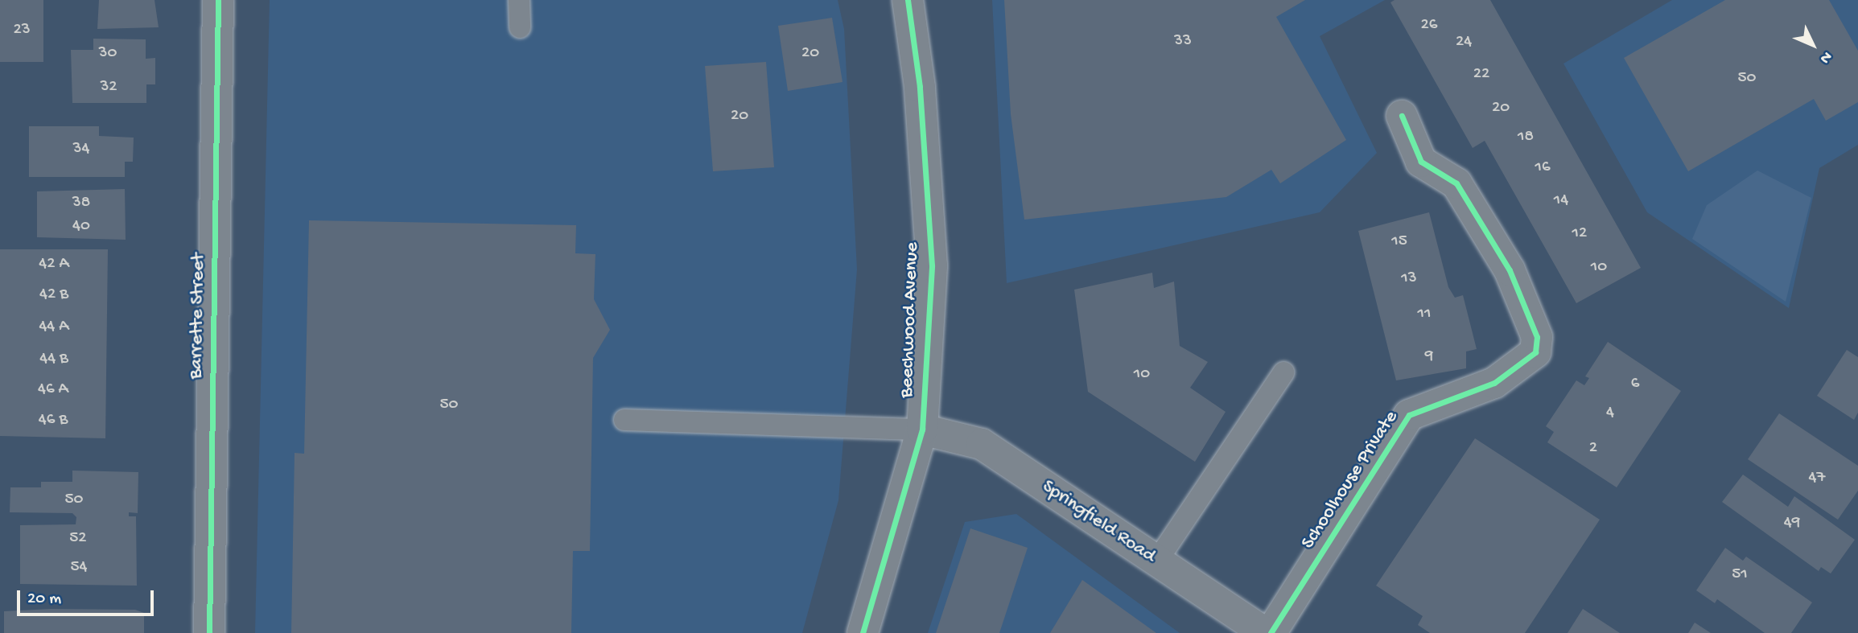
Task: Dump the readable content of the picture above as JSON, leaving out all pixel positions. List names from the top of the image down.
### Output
{
  "streets": {
    "street": [
      "Barrette Street",
      "Beechwood Avenue",
      "Schoolhouse Private",
      "Springfield Road"
    ]
  },
  "crossings": [
    ["Beechwood Avenue", "Springfield Road"]
  ],
  "house_numbers": [
    "26",
    "23",
    "33",
    "24",
    "30",
    "20",
    "22",
    "50",
    "32",
    "20",
    "20",
    "18",
    "34",
    "16",
    "14",
    "38",
    "40",
    "12",
    "15",
    "42 A",
    "10",
    "13",
    "42 B",
    "11",
    "44 A",
    "9",
    "44 B",
    "10",
    "6",
    "46 A",
    "50",
    "4",
    "46 B",
    "2",
    "47",
    "50",
    "49",
    "52",
    "54",
    "51"
  ],
  "scale_bar": "20 m",
  "north": "bottom right"
}
